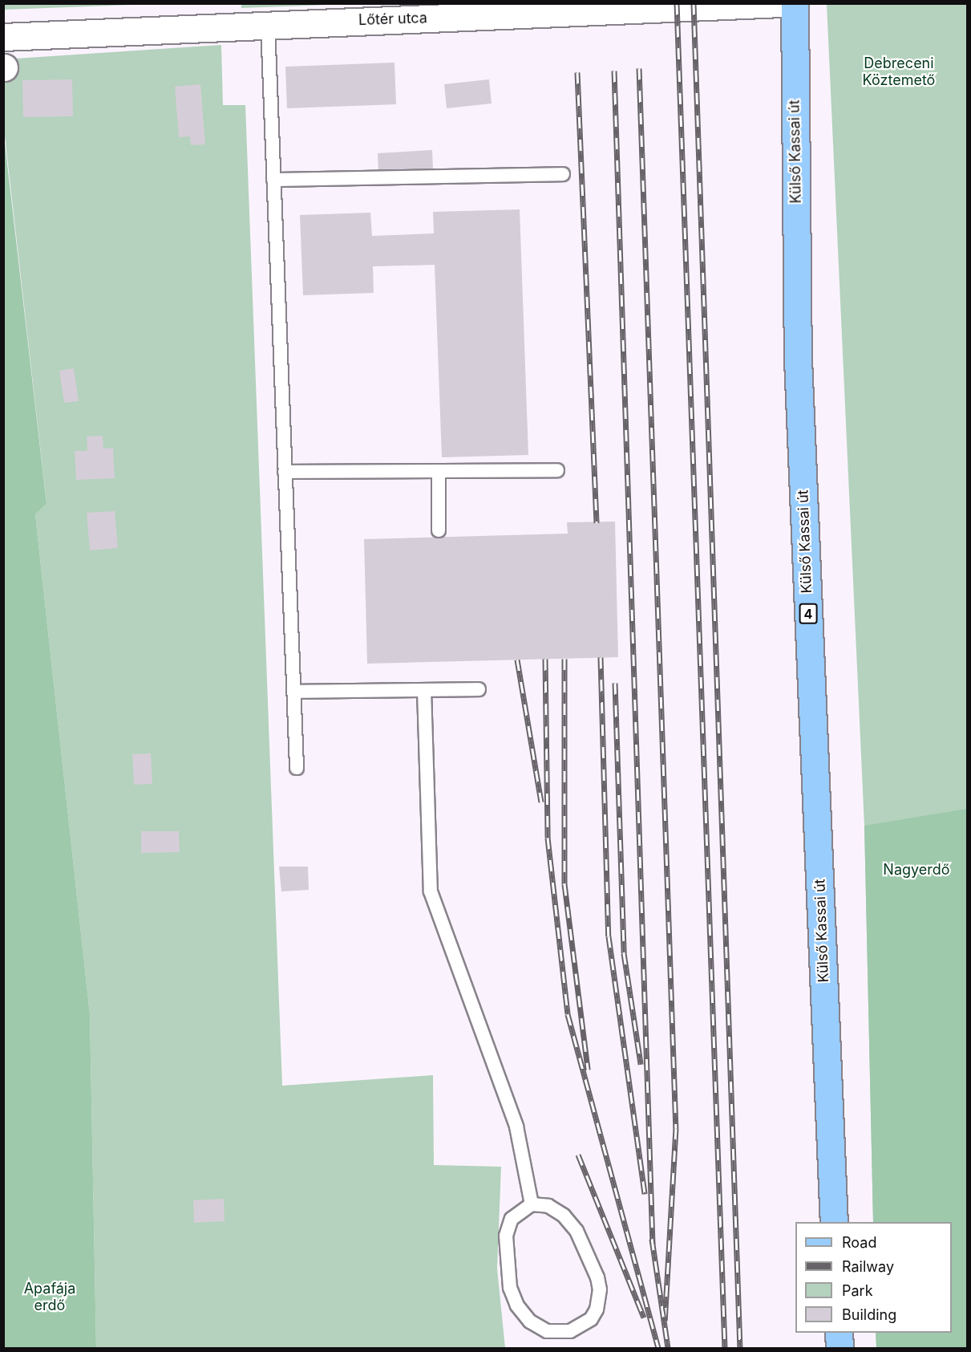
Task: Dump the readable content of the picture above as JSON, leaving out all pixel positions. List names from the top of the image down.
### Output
{
  "streets": {
    "main road": ["Külső Kassai út", "4"],
    "street": ["Lőtér utca"]
  },
  "parks": ["Debreceni Köztemető", "Nagyerdő", "Apafája erdő"],
  "legend": [
    "Road",
    "Railway",
    "Park",
    "Building"
  ]
}
